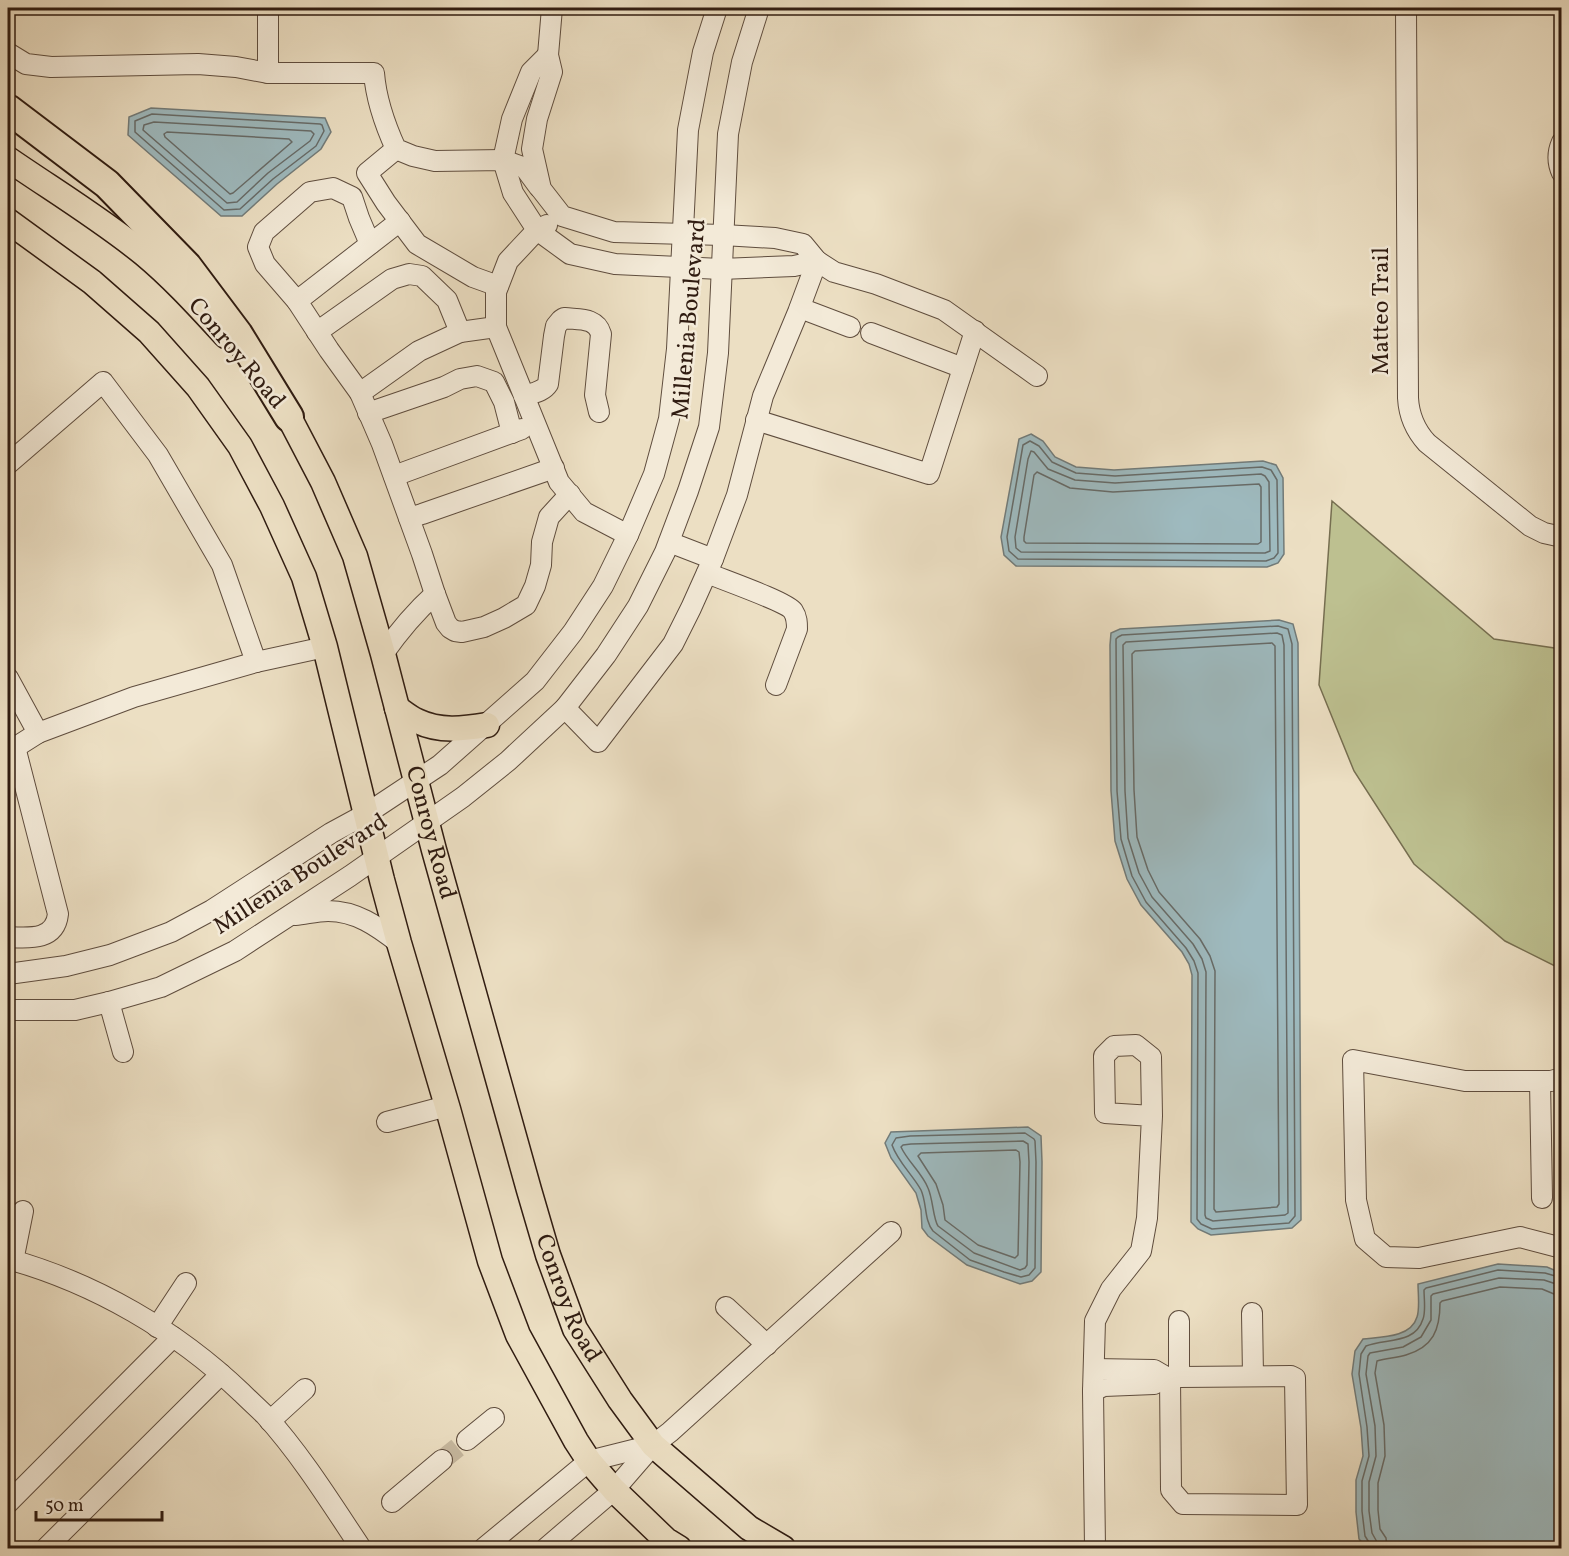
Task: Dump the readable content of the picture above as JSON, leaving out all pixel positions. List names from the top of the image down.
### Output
{
  "streets": {
    "main road": ["Conroy Road"],
    "street": ["Matteo Trail", "Millenia Boulevard"]
  },
  "crossings": [
    ["Millenia Boulevard", "Conroy Road"]
  ],
  "scale_bar": "50 m"
}
